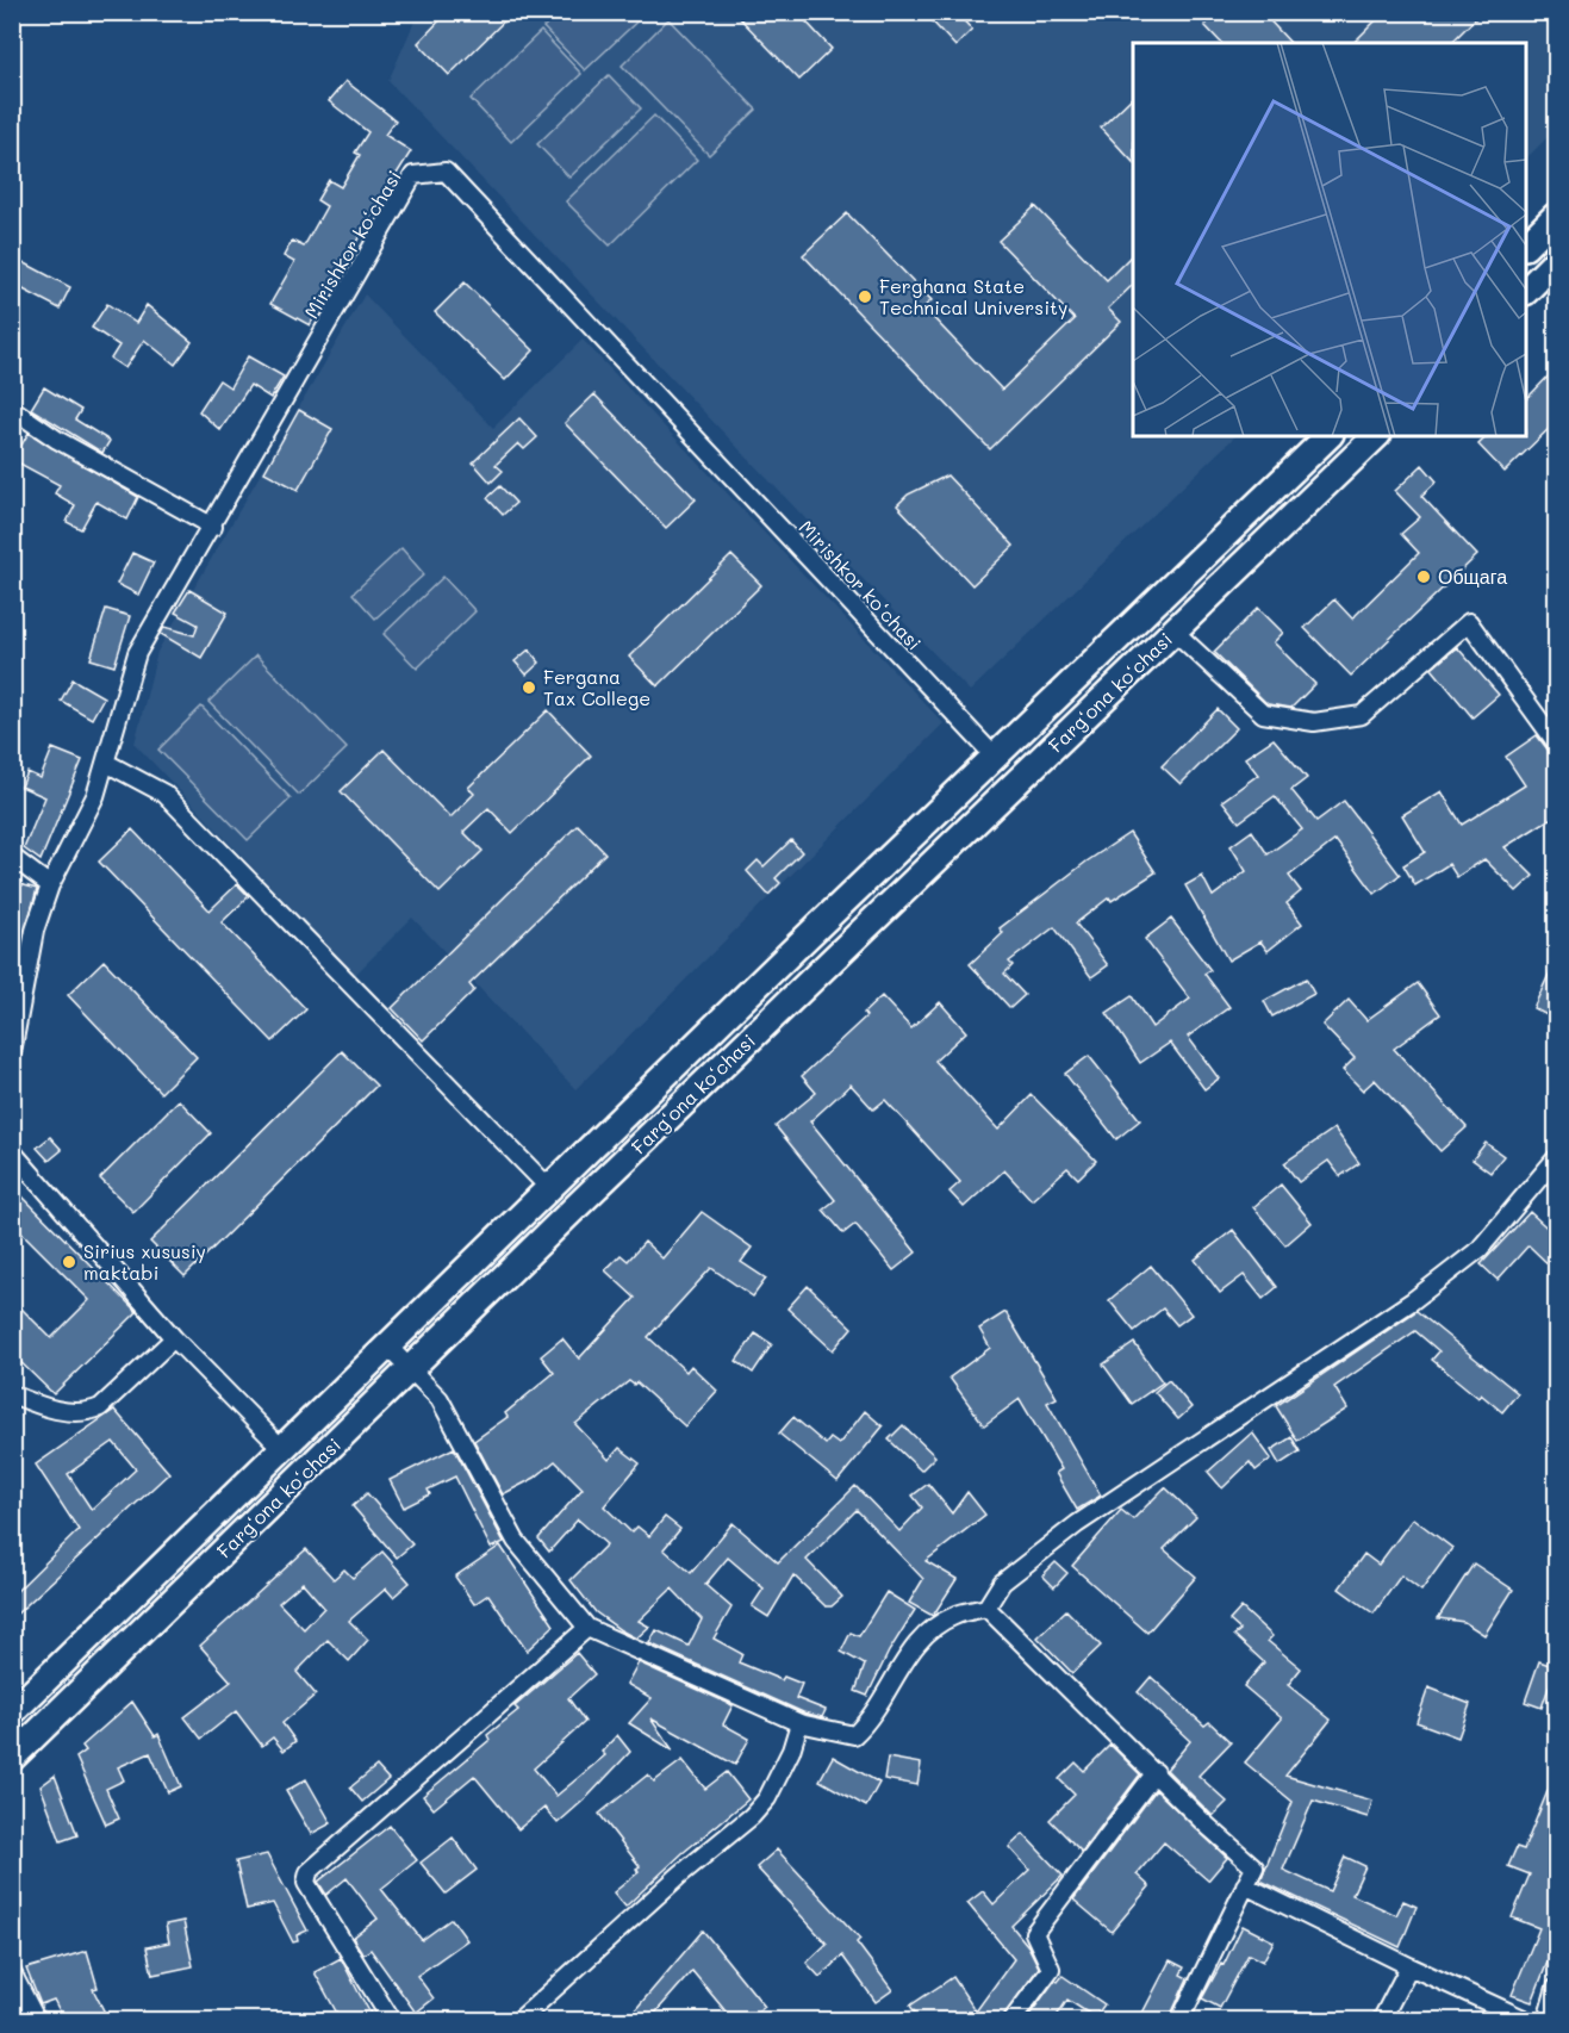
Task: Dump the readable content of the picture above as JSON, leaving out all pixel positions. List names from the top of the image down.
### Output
{
  "streets": {
    "main road": ["Fargʻona koʻchasi"],
    "street": ["Mirishkor koʻchasi"]
  },
  "crossings": [
    ["Mirishkor koʻchasi", "Fargʻona koʻchasi"]
  ],
  "places": [
    "Ferghana State Technical University",
    "Общага",
    "Fergana Tax College",
    "Sirius xususiy maktabi"
  ]
}
